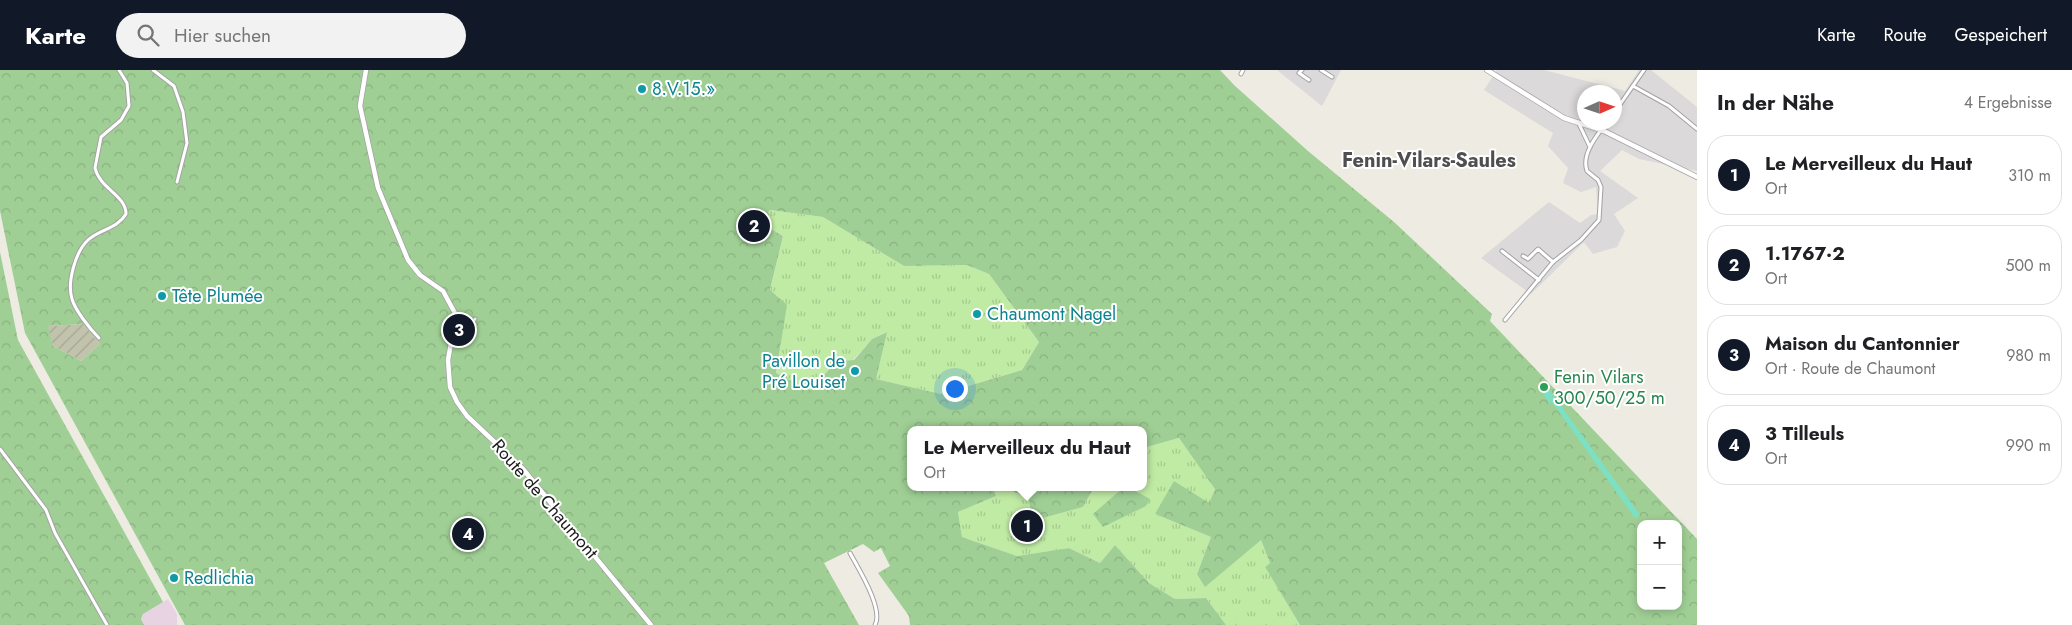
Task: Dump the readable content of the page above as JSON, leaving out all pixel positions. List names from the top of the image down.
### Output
{
  "streets": {
    "street": ["Route de Chaumont"]
  },
  "districts": ["Fenin-Vilars-Saules"],
  "places": [
    "8.V.15.»",
    "Tête Plumée",
    "Chaumont Nagel",
    "Pavillon de Pré Louiset",
    "Fenin Vilars 300/50/25 m",
    "Redlichia"
  ],
  "north": "right",
  "page": {
    "header": "Karte",
    "search": "Hier suchen",
    "nav": ["Karte", "Route", "Gespeichert"],
    "heading": ["In der Nähe", "4 Ergebnisse"],
    "list": [
      {
        "mark": "1",
        "name": "Le Merveilleux du Haut",
        "note": "Ort",
        "value": "310 m"
      },
      {
        "mark": "2",
        "name": "1.1767·2",
        "note": "Ort",
        "value": "500 m"
      },
      {
        "mark": "3",
        "name": "Maison du Cantonnier",
        "note": "Ort · Route de Chaumont",
        "value": "980 m"
      },
      {
        "mark": "4",
        "name": "3 Tilleuls",
        "note": "Ort",
        "value": "990 m"
      }
    ],
    "pins": [
      "2",
      "3",
      "1",
      "4"
    ],
    "popup": ["Le Merveilleux du Haut", "Ort"],
    "map_buttons": ["+", "−"]
  }
}
